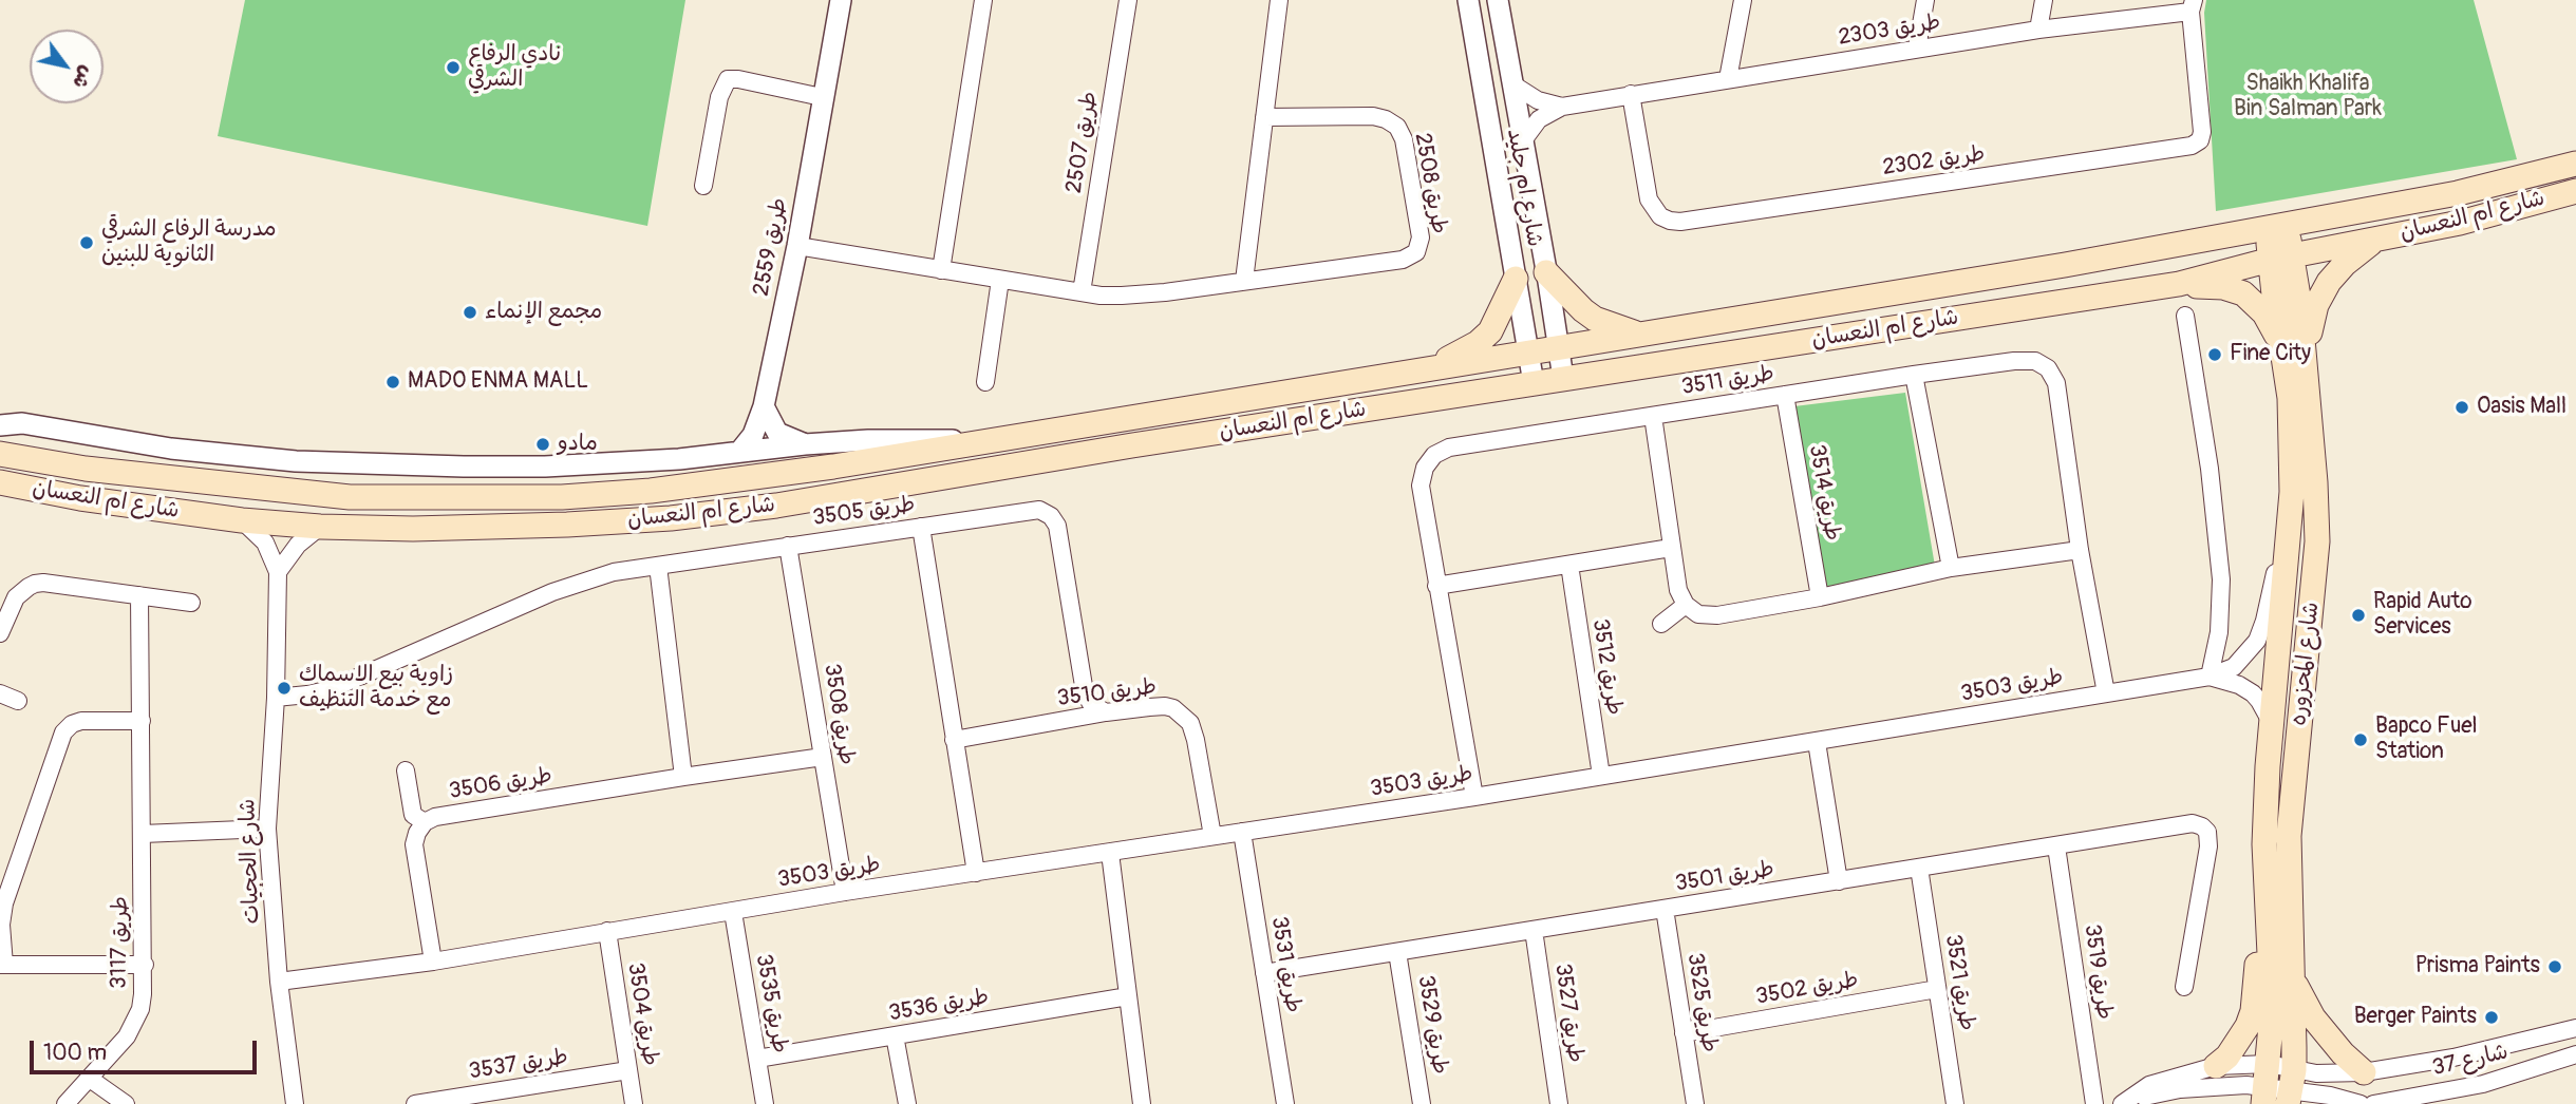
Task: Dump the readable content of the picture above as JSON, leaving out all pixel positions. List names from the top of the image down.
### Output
{
  "streets": {
    "main road": ["شارع ام النعسان", "شارع المحزوره"],
    "street": [
      "طريق 2303",
      "طريق 2507",
      "طريق 2302",
      "طريق 2508",
      "شارع ام جليد",
      "طريق 2559",
      "طريق 3511",
      "طريق 3514",
      "طريق 3505",
      "طريق 3512",
      "طريق 3503",
      "طريق 3510",
      "طريق 3508",
      "طريق 3506",
      "شارع الحجيات",
      "طريق 3501",
      "طريق 3117",
      "طريق 3531",
      "طريق 3519",
      "طريق 3521",
      "طريق 3502",
      "طريق 3525",
      "طريق 3535",
      "طريق 3536",
      "طريق 3527",
      "طريق 3504",
      "طريق 3529",
      "شارع 37",
      "طريق 3537"
    ]
  },
  "crossings": [
    ["طريق 2303", "طريق 2302"],
    ["طريق 2303", "شارع ام جليد"],
    ["طريق 2507", "طريق 2508"],
    ["طريق 2508", "طريق 2559"],
    ["شارع ام جليد", "شارع ام النعسان"],
    ["شارع ام النعسان", "شارع المحزوره"],
    ["شارع ام النعسان", "شارع الحجيات"],
    ["طريق 3511", "طريق 3514"],
    ["طريق 3511", "طريق 3503"],
    ["طريق 3505", "طريق 3510"],
    ["طريق 3505", "طريق 3508"],
    ["طريق 3505", "شارع الحجيات"],
    ["طريق 3512", "طريق 3503"],
    ["طريق 3503", "طريق 3510"],
    ["طريق 3503", "طريق 3508"],
    ["طريق 3503", "طريق 3506"],
    ["طريق 3503", "شارع الحجيات"],
    ["طريق 3503", "طريق 3531"],
    ["طريق 3503", "طريق 3535"],
    ["طريق 3503", "طريق 3504"],
    ["طريق 3508", "طريق 3506"],
    ["طريق 3501", "طريق 3531"],
    ["طريق 3501", "طريق 3519"],
    ["طريق 3501", "طريق 3521"],
    ["طريق 3501", "طريق 3525"],
    ["طريق 3501", "طريق 3527"],
    ["طريق 3501", "طريق 3529"],
    ["طريق 3521", "طريق 3502"],
    ["طريق 3502", "طريق 3525"],
    ["طريق 3535", "طريق 3536"],
    ["طريق 3504", "طريق 3537"]
  ],
  "parks": ["Shaikh Khalifa Bin Salman Park"],
  "places": [
    "نادي الرفاع الشرقي",
    "مدرسة الرفاع الشرقي الثانوية للبنين",
    "مجمع الإنماء",
    "Fine City",
    "MADO ENMA MALL",
    "Oasis Mall",
    "مادو",
    "Rapid Auto Services",
    "زاوية بيع الاسماك مع خدمة التنظيف",
    "Bapco Fuel Station",
    "Prisma Paints",
    "Berger Paints"
  ],
  "scale_bar": "100 m",
  "north": "bottom right"
}
